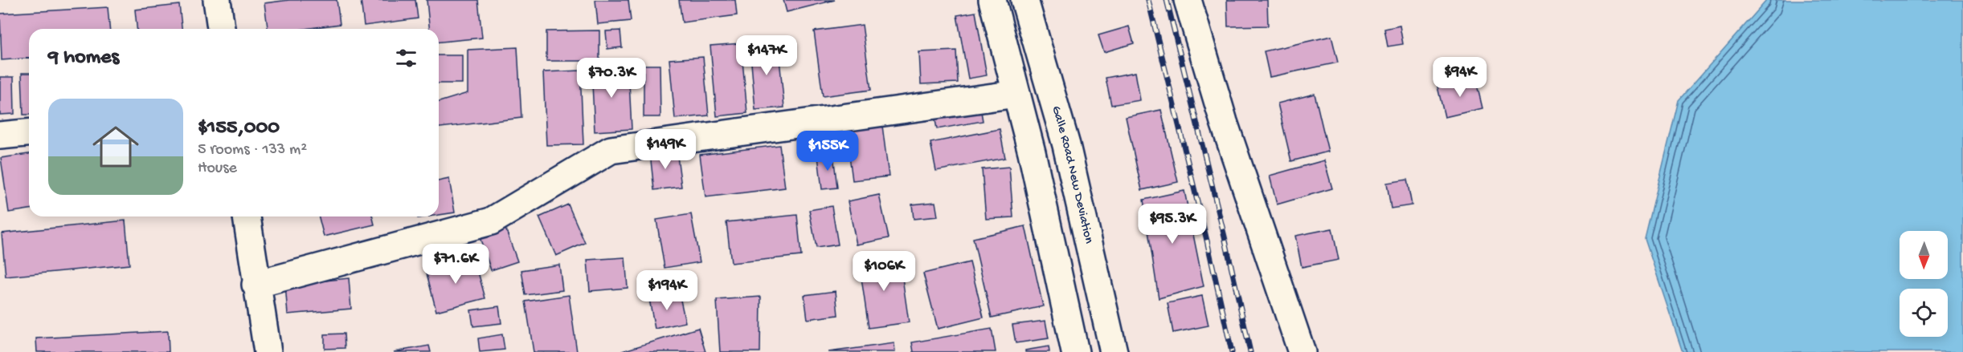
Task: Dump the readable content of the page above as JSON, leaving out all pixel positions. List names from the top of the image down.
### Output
{
  "streets": {
    "street": ["Galle Road New Deviation"]
  },
  "north": "bottom",
  "page": {
    "heading": "9 homes",
    "price": [
      "$147K",
      "$94K",
      "$70.3K",
      "$149K",
      "$155K",
      "$95.3K",
      "$71.6K",
      "$106K",
      "$194K"
    ],
    "list": [
      {
        "name": "$155,000",
        "note": "5 rooms · 133 m² · House"
      }
    ]
  }
}
